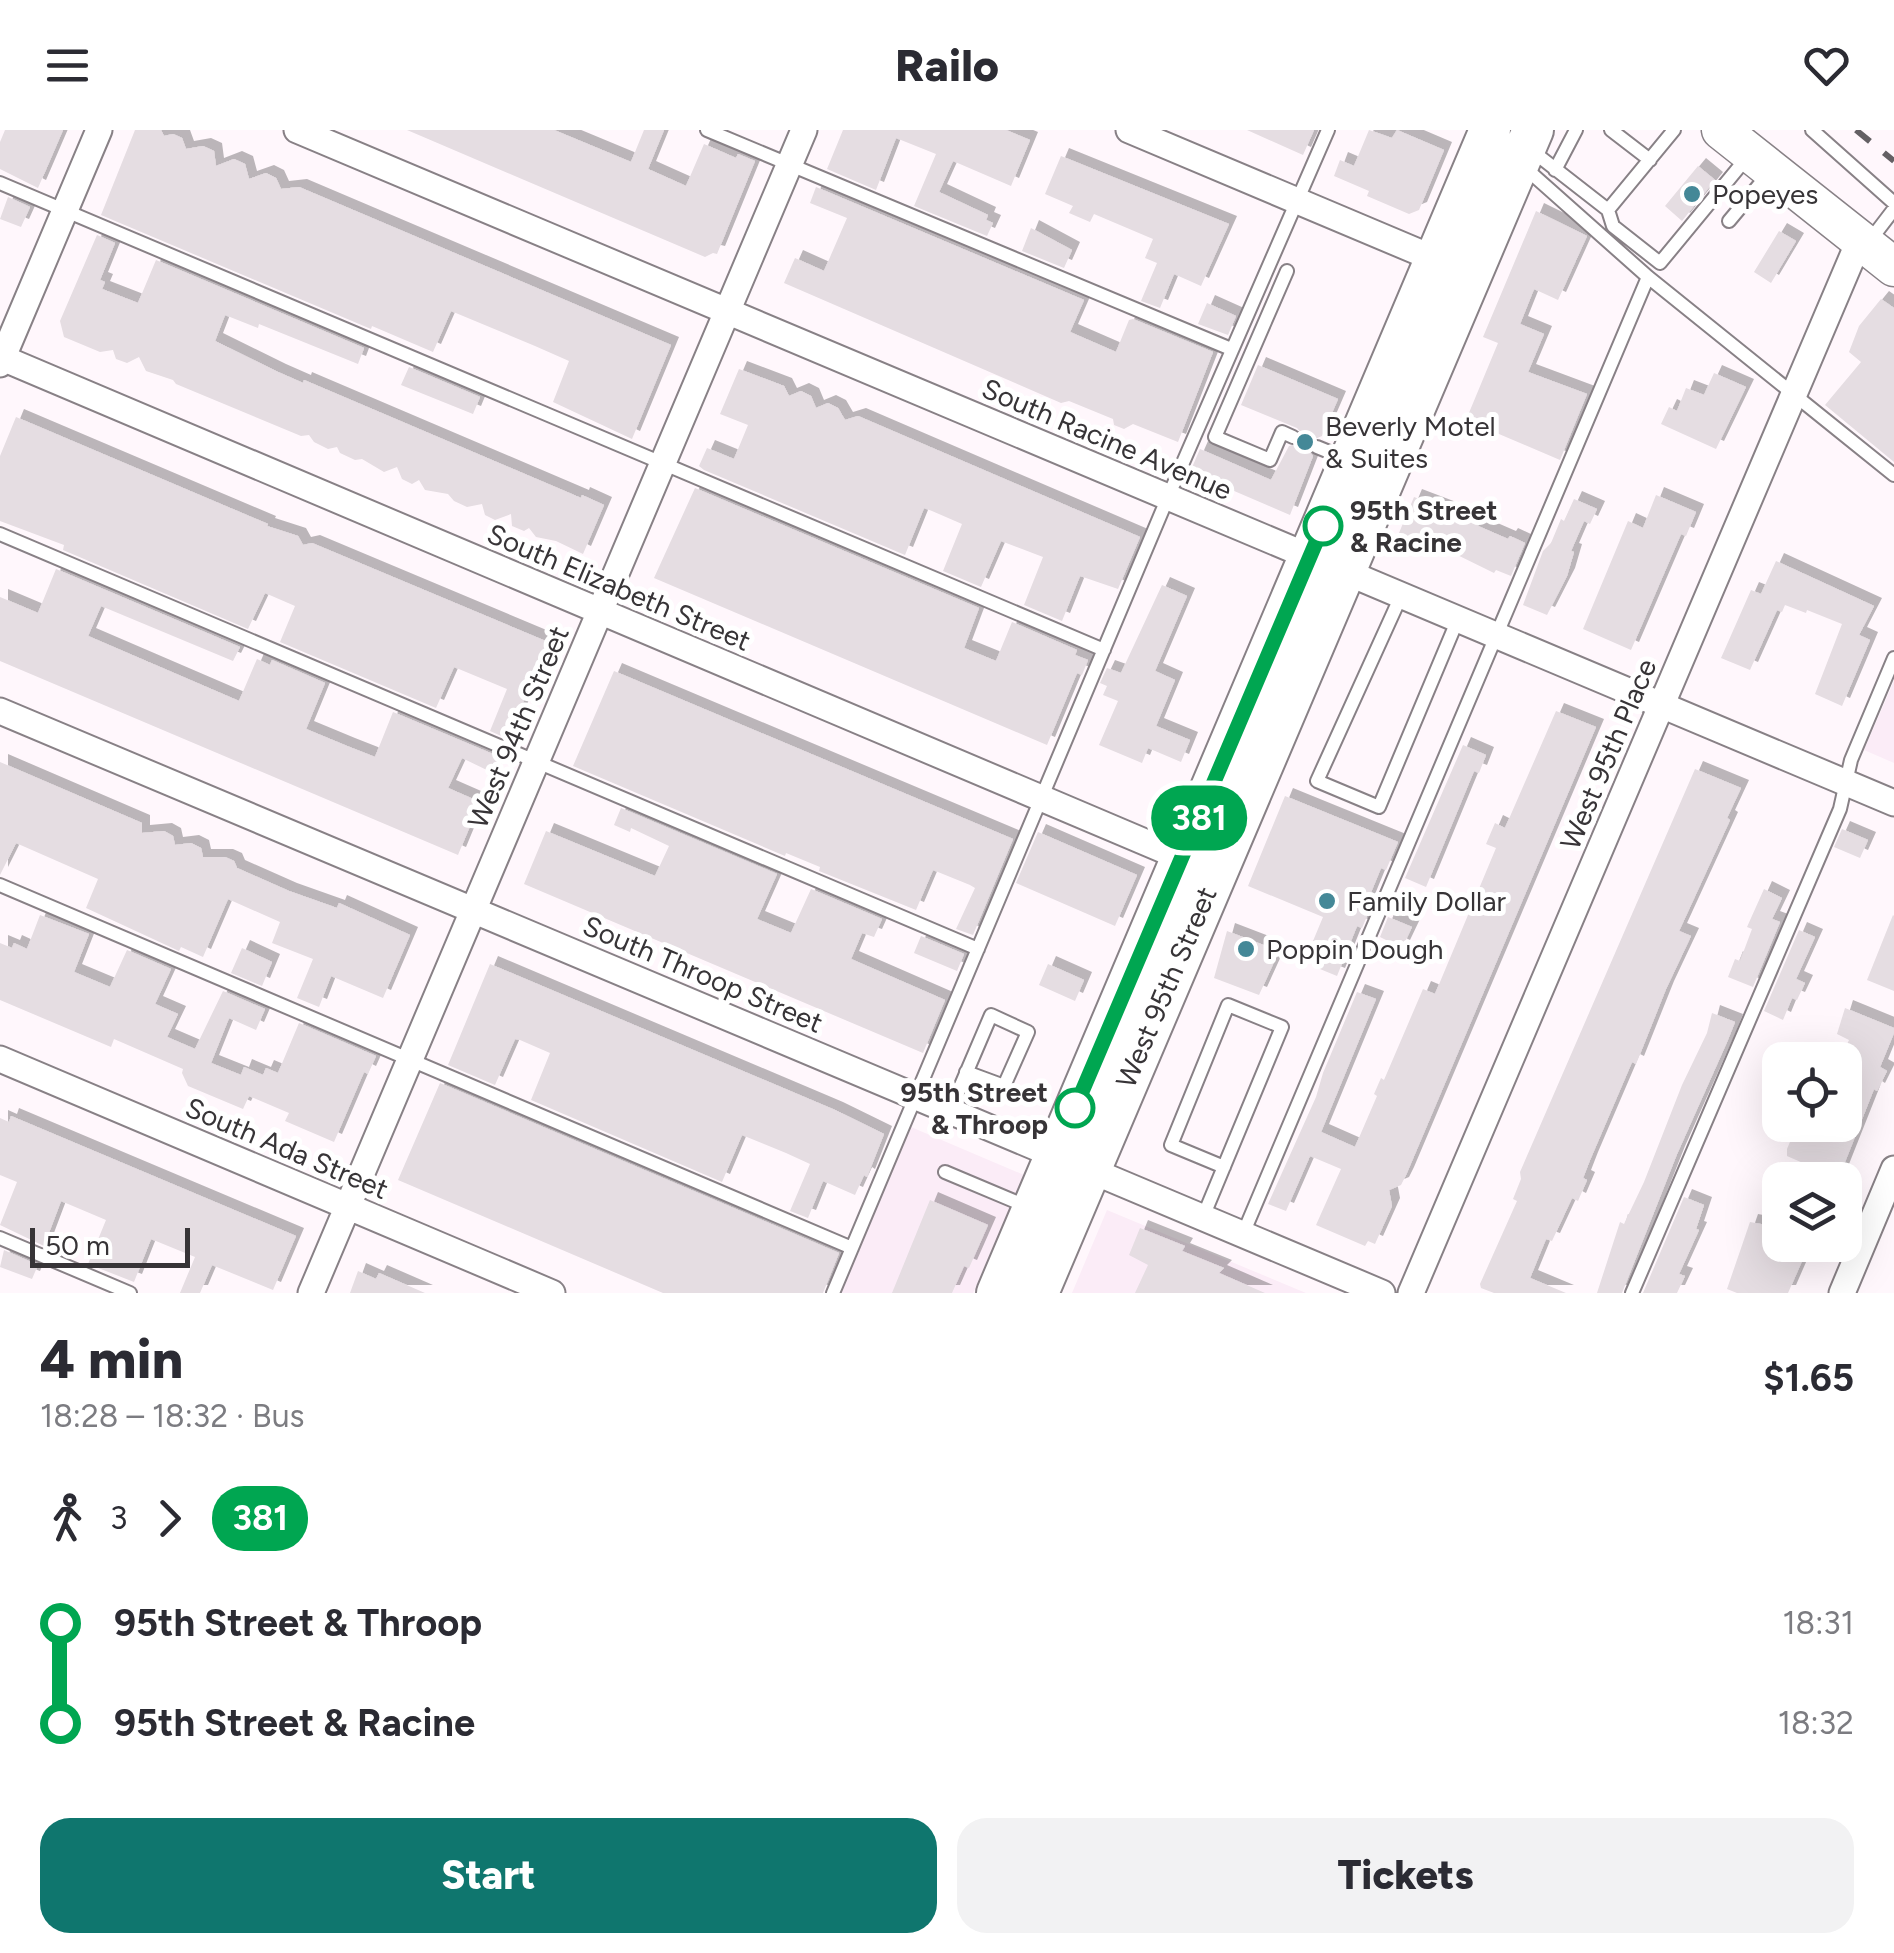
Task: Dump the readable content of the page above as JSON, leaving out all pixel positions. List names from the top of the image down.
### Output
{
  "streets": {
    "main road": ["West 95th Street"],
    "street": [
      "South Racine Avenue",
      "South Elizabeth Street",
      "West 94th Street",
      "West 95th Place",
      "South Throop Street",
      "South Ada Street"
    ]
  },
  "crossings": [
    ["South Racine Avenue", "West 94th Street"],
    ["South Racine Avenue", "West 95th Place"],
    ["South Racine Avenue", "West 95th Street"],
    ["South Elizabeth Street", "West 94th Street"],
    ["South Elizabeth Street", "West 95th Street"],
    ["West 94th Street", "South Throop Street"],
    ["West 94th Street", "South Ada Street"],
    ["South Throop Street", "West 95th Street"]
  ],
  "places": [
    "Popeyes",
    "Beverly Motel & Suites",
    "95th Street & Racine",
    "Family Dollar",
    "Poppin Dough",
    "95th Street & Throop"
  ],
  "lines": ["bus line 381"],
  "scale_bar": "50 m",
  "page": {
    "header": "Railo",
    "on_map": "381",
    "scale": "50 m",
    "heading": ["4 min", "18:28 – 18:32 · Bus", "$1.65"],
    "legs": ["3", "381"],
    "list": [
      {
        "name": "95th Street & Throop",
        "value": "18:31"
      },
      {
        "name": "95th Street & Racine",
        "value": "18:32"
      }
    ],
    "buttons": ["Start", "Tickets"]
  }
}
